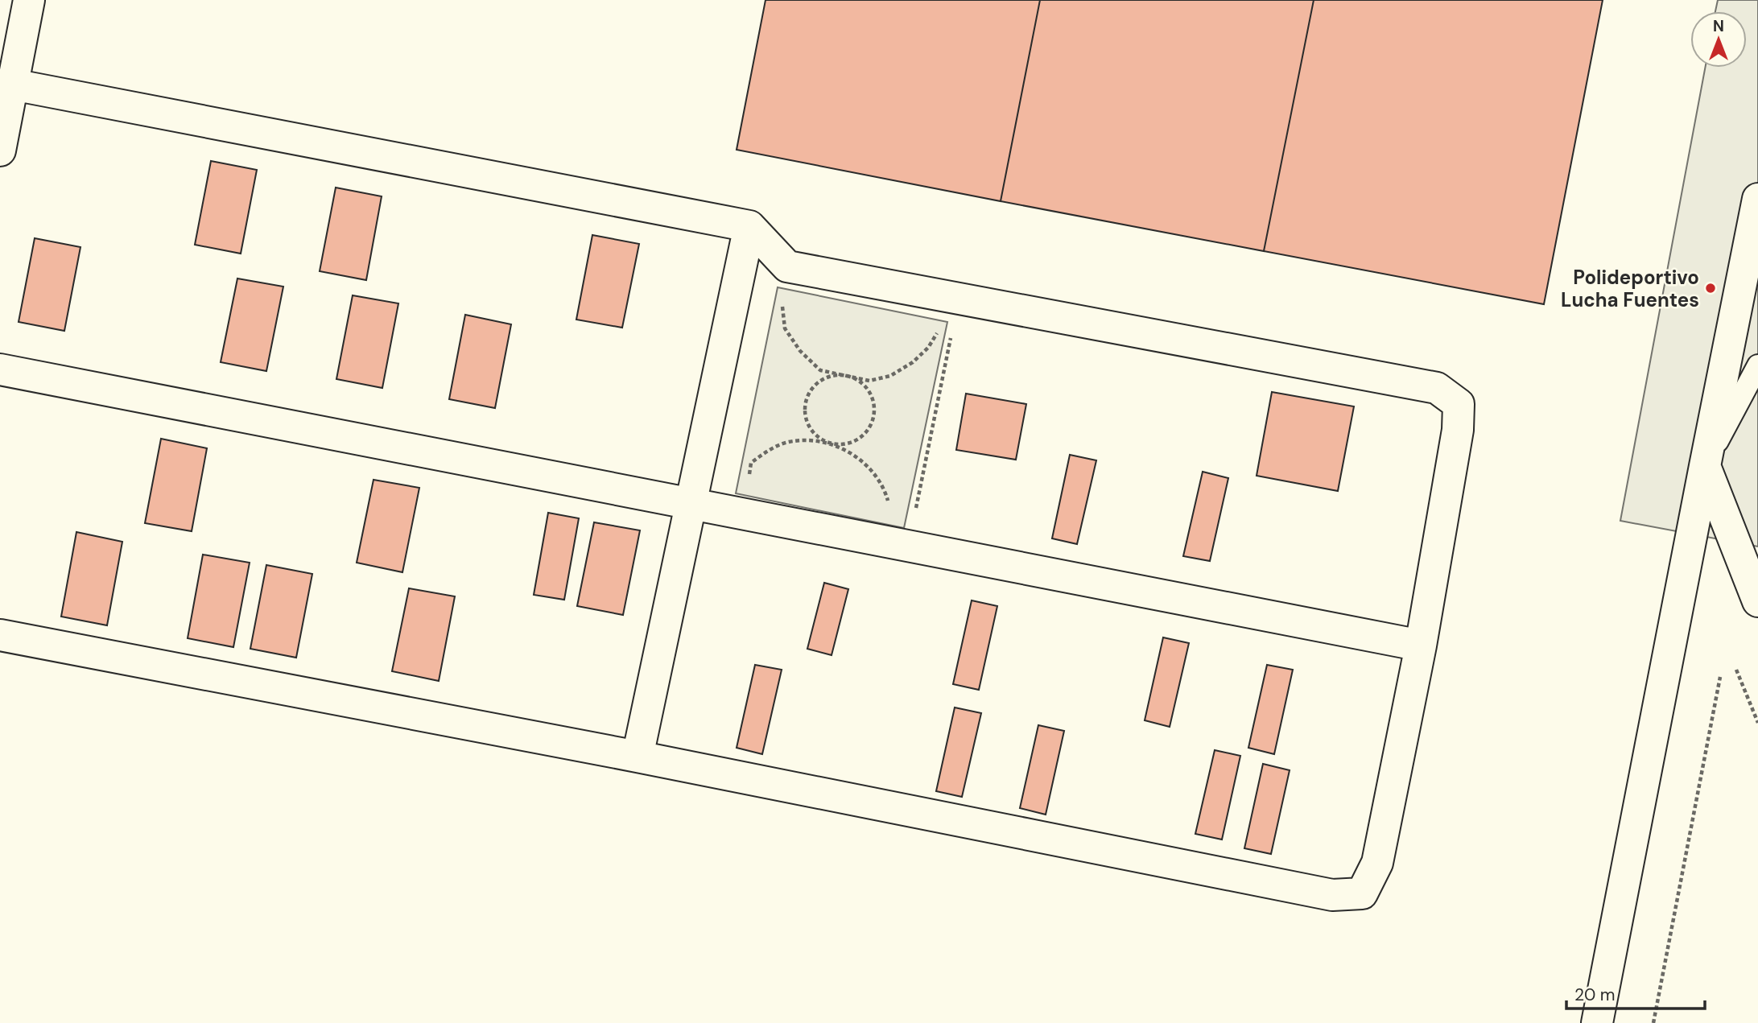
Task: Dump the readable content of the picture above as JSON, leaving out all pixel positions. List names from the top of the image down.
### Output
{
  "places": ["Polideportivo Lucha Fuentes"],
  "scale_bar": "20 m",
  "north": "top"
}
